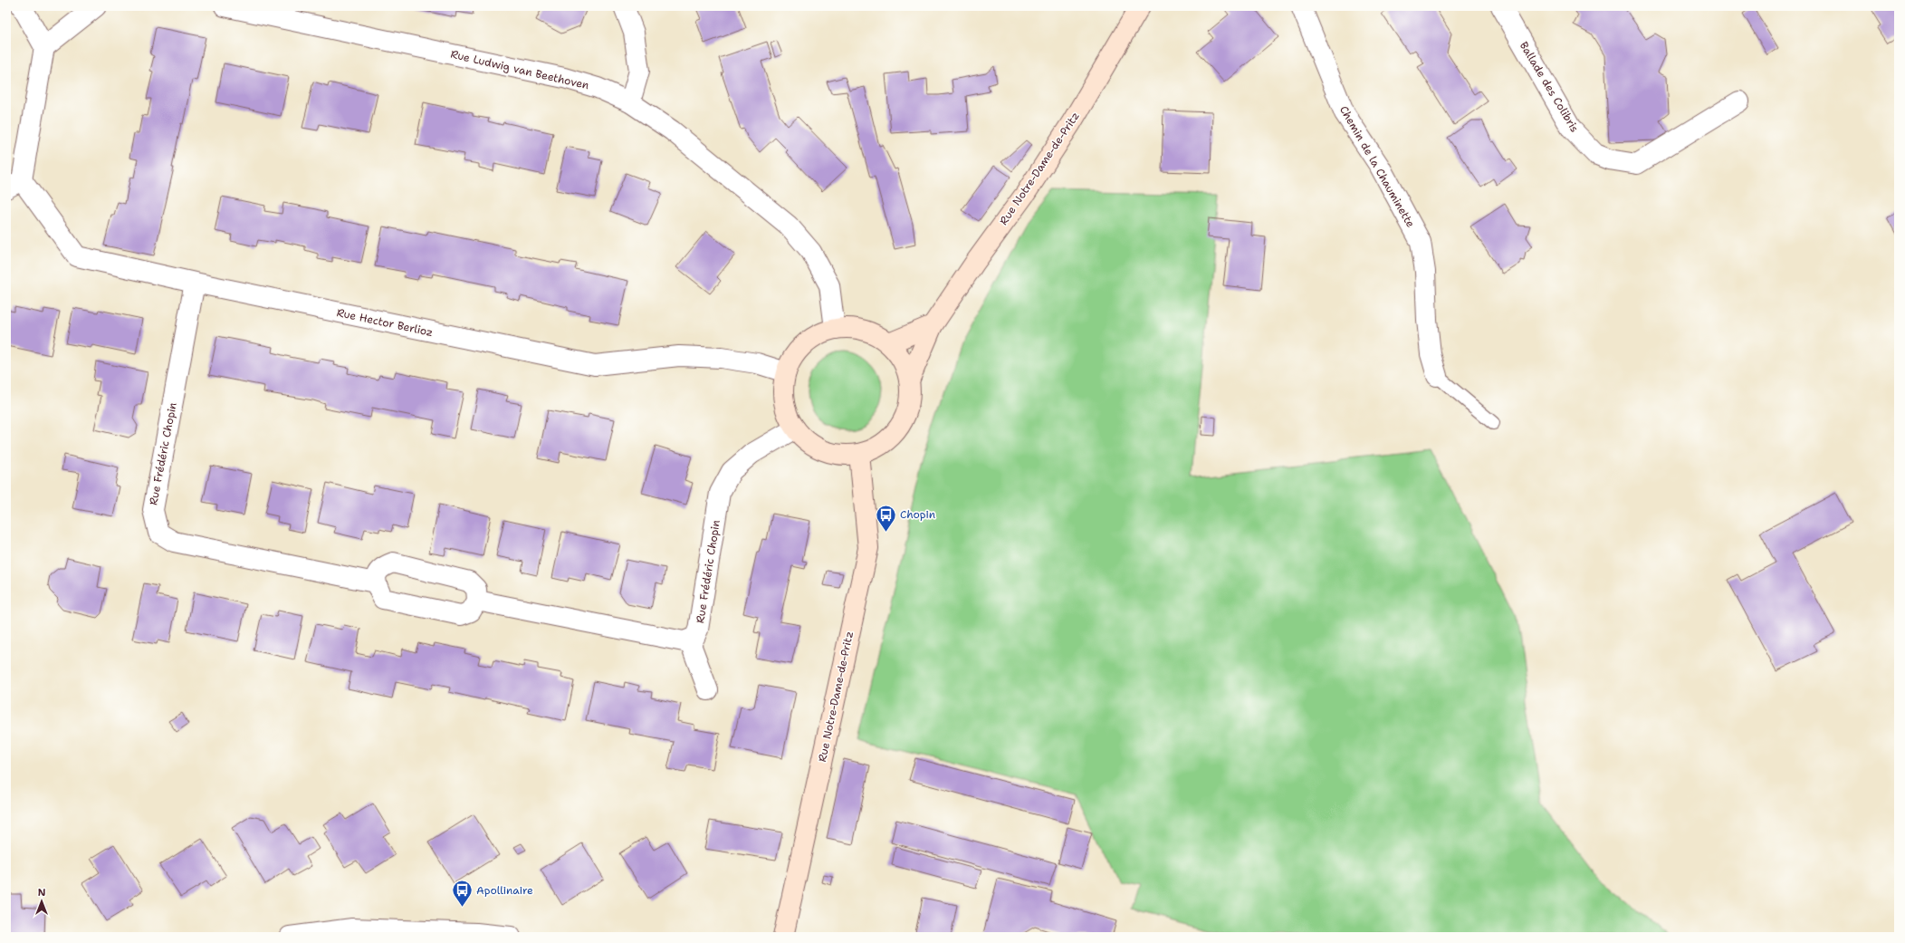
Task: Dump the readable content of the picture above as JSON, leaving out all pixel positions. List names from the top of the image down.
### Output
{
  "streets": {
    "street": [
      "Rue Ludwig van Beethoven",
      "Ballade des Colibris",
      "Chemin de la Chauminette",
      "Rue Notre-Dame-de-Pritz",
      "Rue Hector Berlioz",
      "Rue Frédéric Chopin"
    ]
  },
  "crossings": [
    ["Rue Ludwig van Beethoven", "Rue Notre-Dame-de-Pritz"],
    ["Rue Ludwig van Beethoven", "Rue Hector Berlioz"],
    ["Rue Ludwig van Beethoven", "Rue Frédéric Chopin"],
    ["Rue Notre-Dame-de-Pritz", "Rue Hector Berlioz"],
    ["Rue Notre-Dame-de-Pritz", "Rue Frédéric Chopin"],
    ["Rue Hector Berlioz", "Rue Frédéric Chopin"]
  ],
  "places": {
    "bus stop": ["Chopin", "Apollinaire"]
  },
  "north": "top"
}
